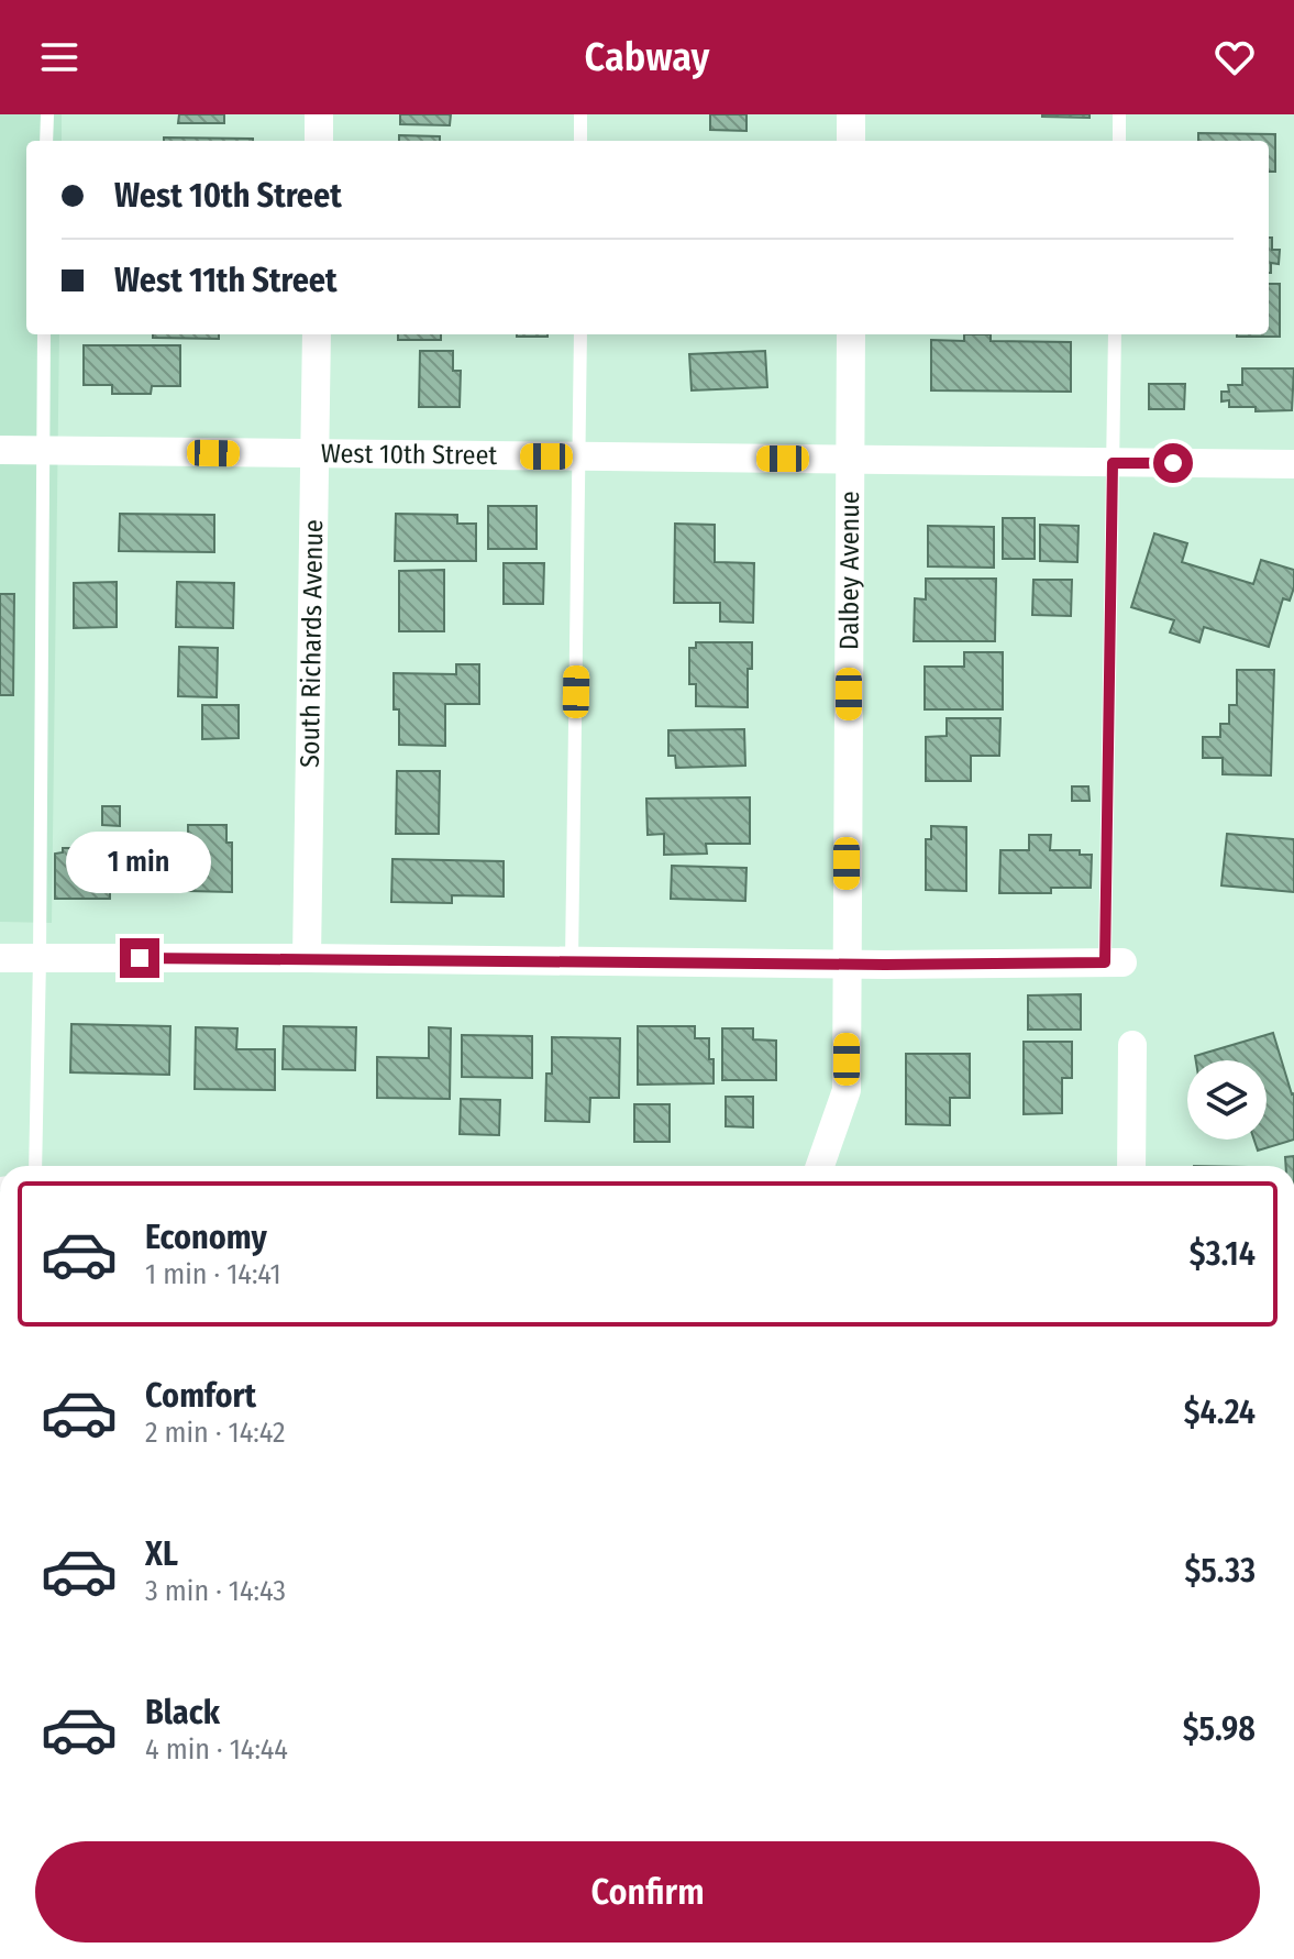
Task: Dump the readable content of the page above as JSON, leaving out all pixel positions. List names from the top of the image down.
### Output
{
  "streets": {
    "street": ["West 10th Street", "Dalbey Avenue", "South Richards Avenue"]
  },
  "crossings": [
    ["West 10th Street", "Dalbey Avenue"],
    ["West 10th Street", "South Richards Avenue"]
  ],
  "page": {
    "header": "Cabway",
    "banner": ["West 10th Street", "West 11th Street"],
    "bubble": "1 min",
    "list": [
      {
        "name": "Economy",
        "note": "1 min · 14:41",
        "value": "$3.14"
      },
      {
        "name": "Comfort",
        "note": "2 min · 14:42",
        "value": "$4.24"
      },
      {
        "name": "XL",
        "note": "3 min · 14:43",
        "value": "$5.33"
      },
      {
        "name": "Black",
        "note": "4 min · 14:44",
        "value": "$5.98"
      }
    ],
    "buttons": "Confirm"
  }
}
